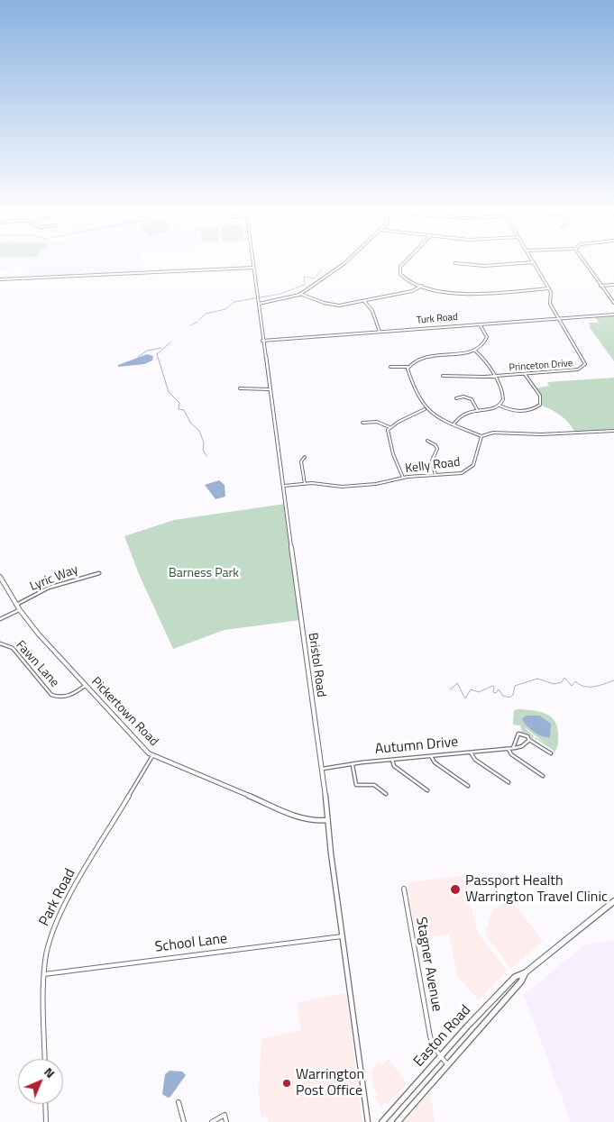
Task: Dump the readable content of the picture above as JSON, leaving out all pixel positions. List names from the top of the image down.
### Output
{
  "streets": {
    "highway": ["Easton Road"],
    "street": [
      "Turk Road",
      "Princeton Drive",
      "Kelly Road",
      "Lyric Way",
      "Fawn Lane",
      "Bristol Road",
      "Pickertown Road",
      "Autumn Drive",
      "Park Road",
      "School Lane",
      "Stagner Avenue"
    ]
  },
  "crossings": [
    ["Turk Road", "Princeton Drive"],
    ["Turk Road", "Bristol Road"],
    ["Kelly Road", "Bristol Road"],
    ["Lyric Way", "Pickertown Road"],
    ["Fawn Lane", "Pickertown Road"],
    ["Bristol Road", "Pickertown Road"],
    ["Bristol Road", "Autumn Drive"],
    ["Bristol Road", "School Lane"],
    ["Pickertown Road", "Park Road"],
    ["Park Road", "School Lane"],
    ["Stagner Avenue", "Easton Road"]
  ],
  "parks": ["Barness Park"],
  "places": ["Passport Health Warrington Travel Clinic", "Warrington Post Office"],
  "north": "top right"
}
